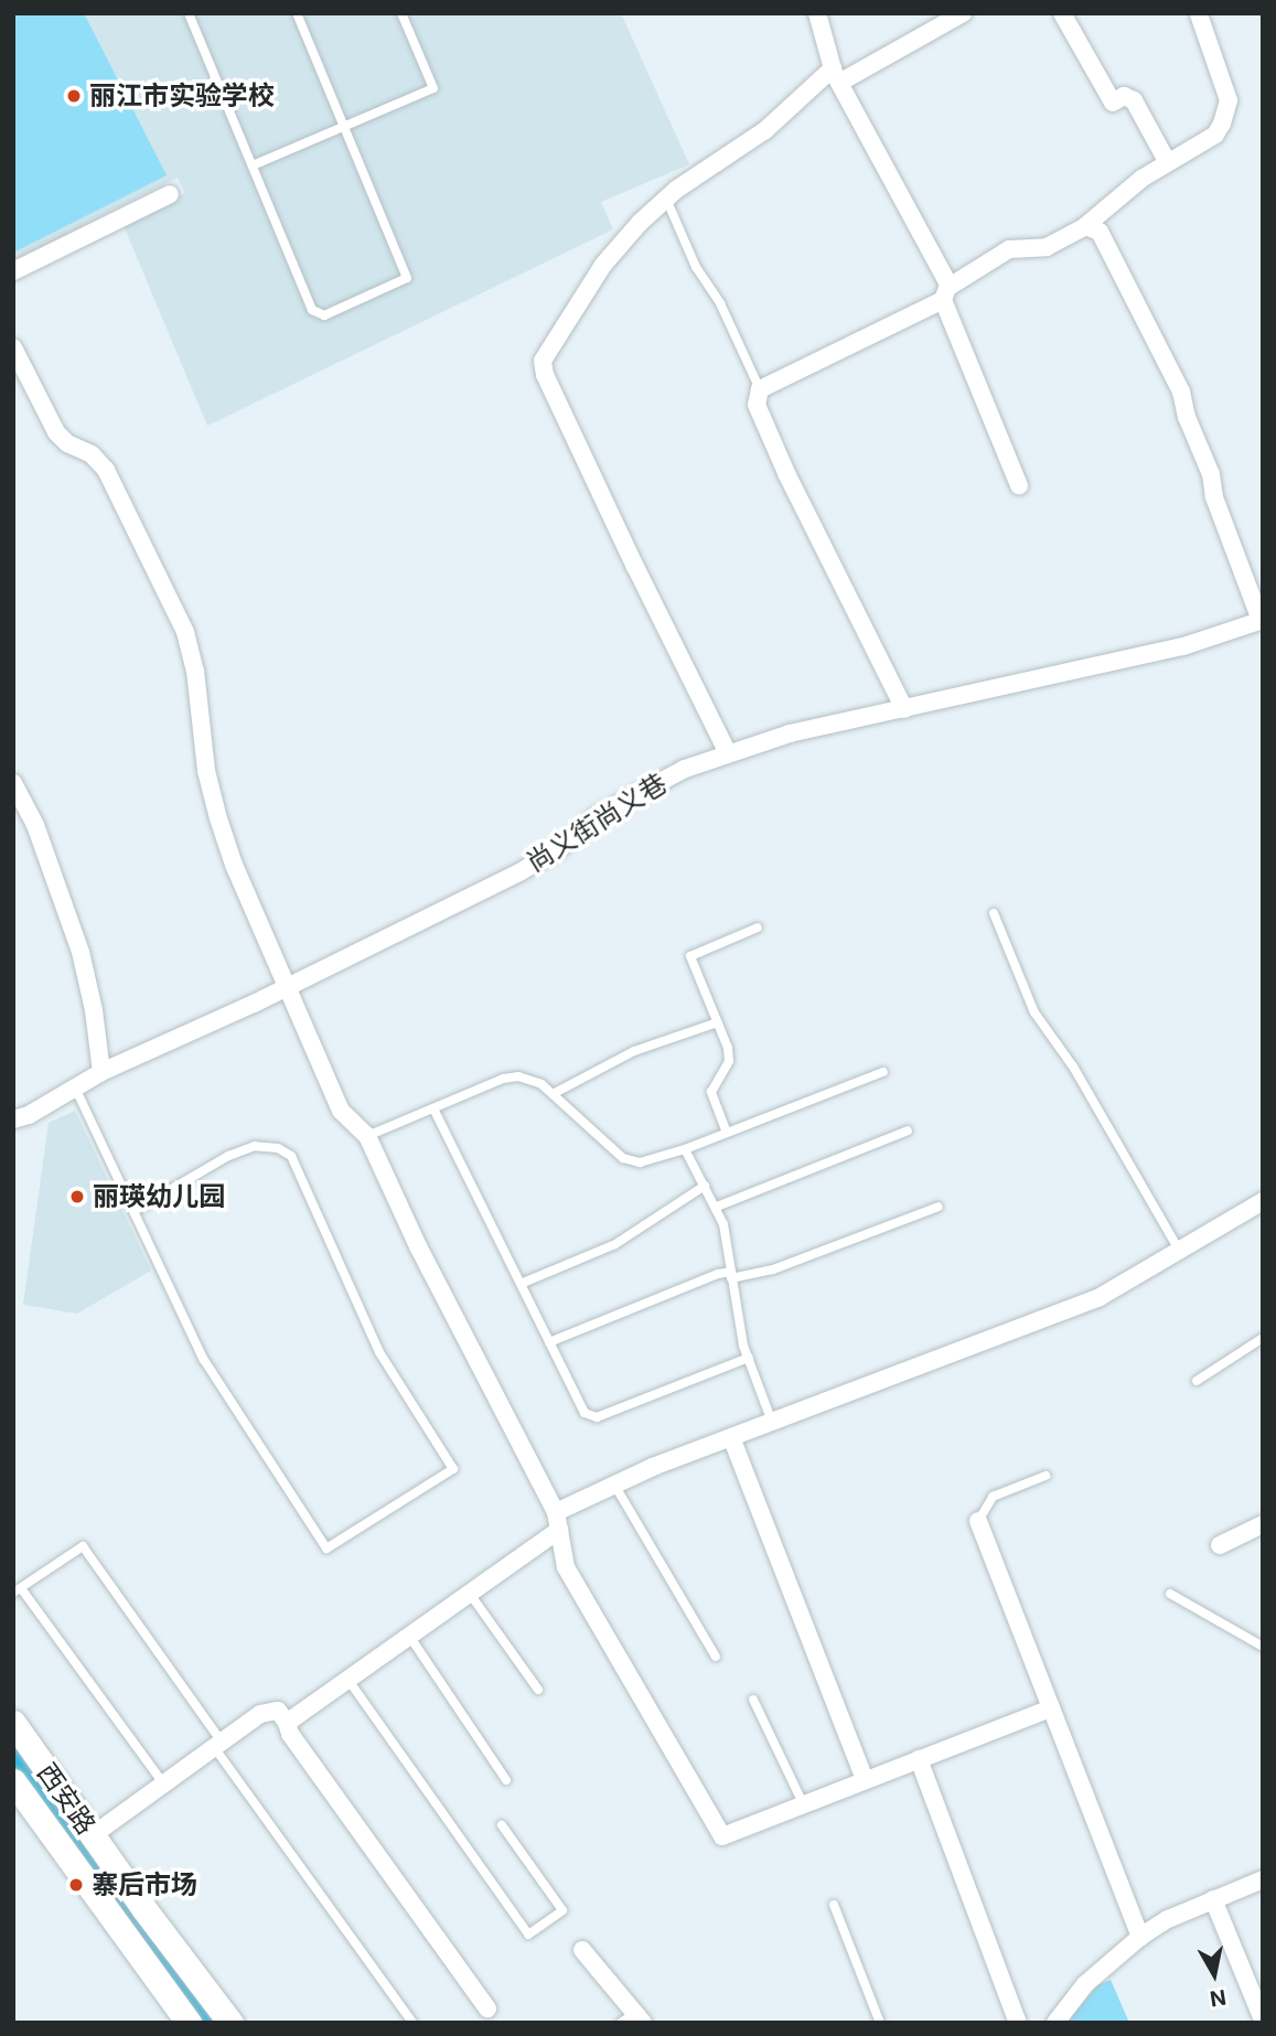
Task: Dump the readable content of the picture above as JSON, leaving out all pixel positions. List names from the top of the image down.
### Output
{
  "streets": {
    "street": ["尚义街尚义巷", "西安路"]
  },
  "places": ["丽江市实验学校", "丽瑛幼儿园", "寨后市场"],
  "north": "bottom"
}
